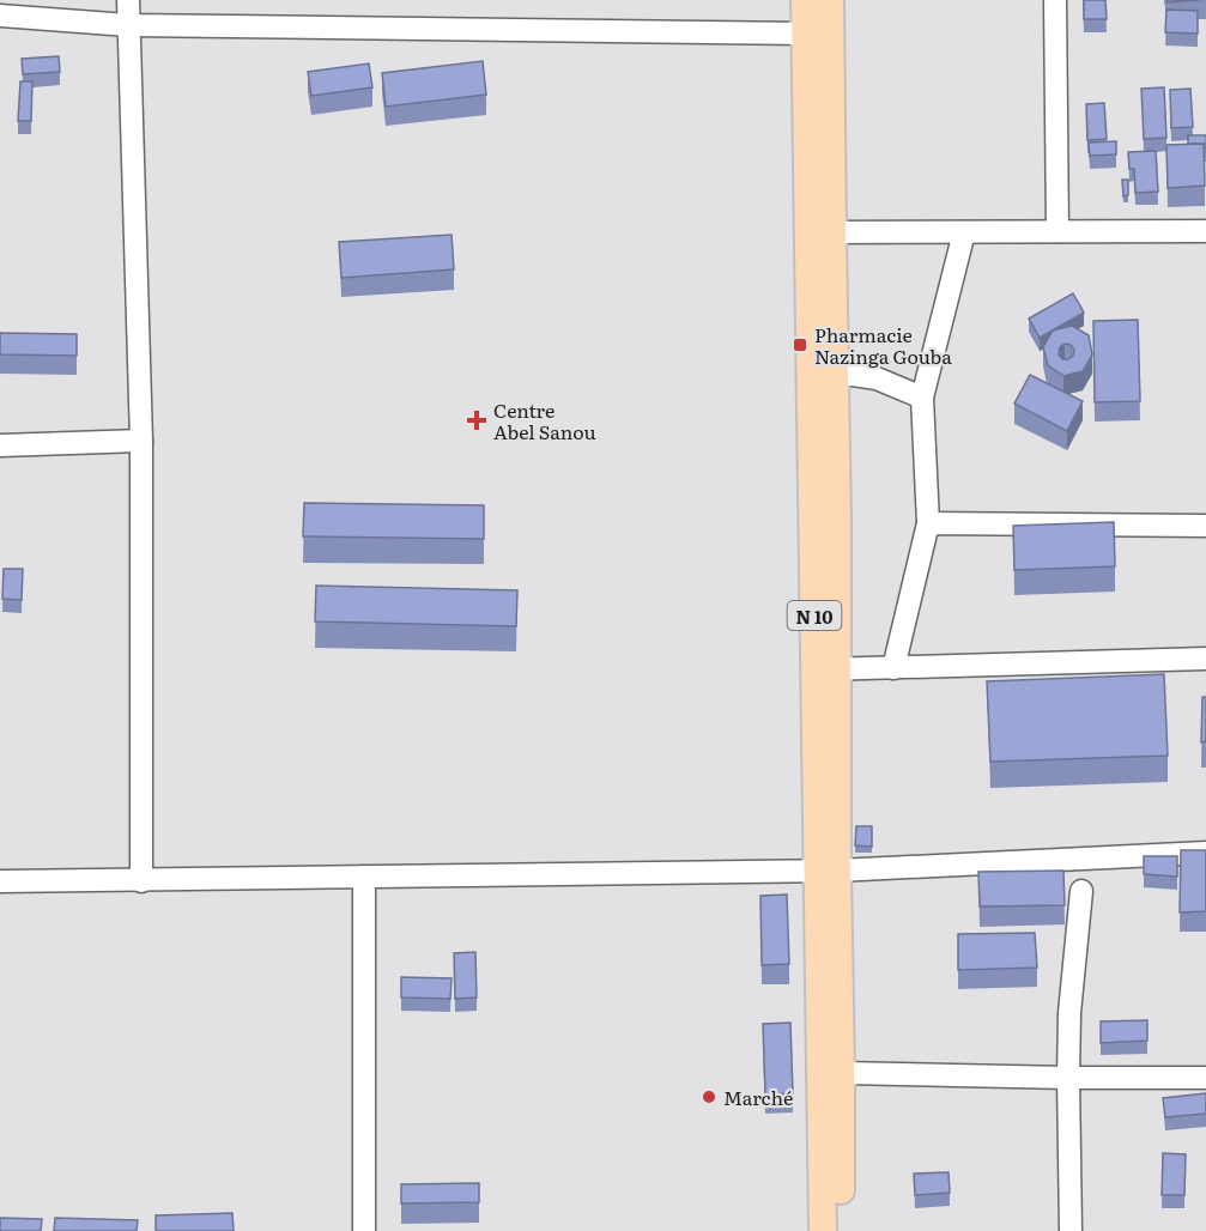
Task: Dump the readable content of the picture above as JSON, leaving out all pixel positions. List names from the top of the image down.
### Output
{
  "streets": {
    "main road": ["N 10"]
  },
  "places": {
    "transit": ["Pharmacie Nazinga Gouba"],
    "health": ["Centre Abel Sanou"],
    "other": ["Marché"]
  }
}
